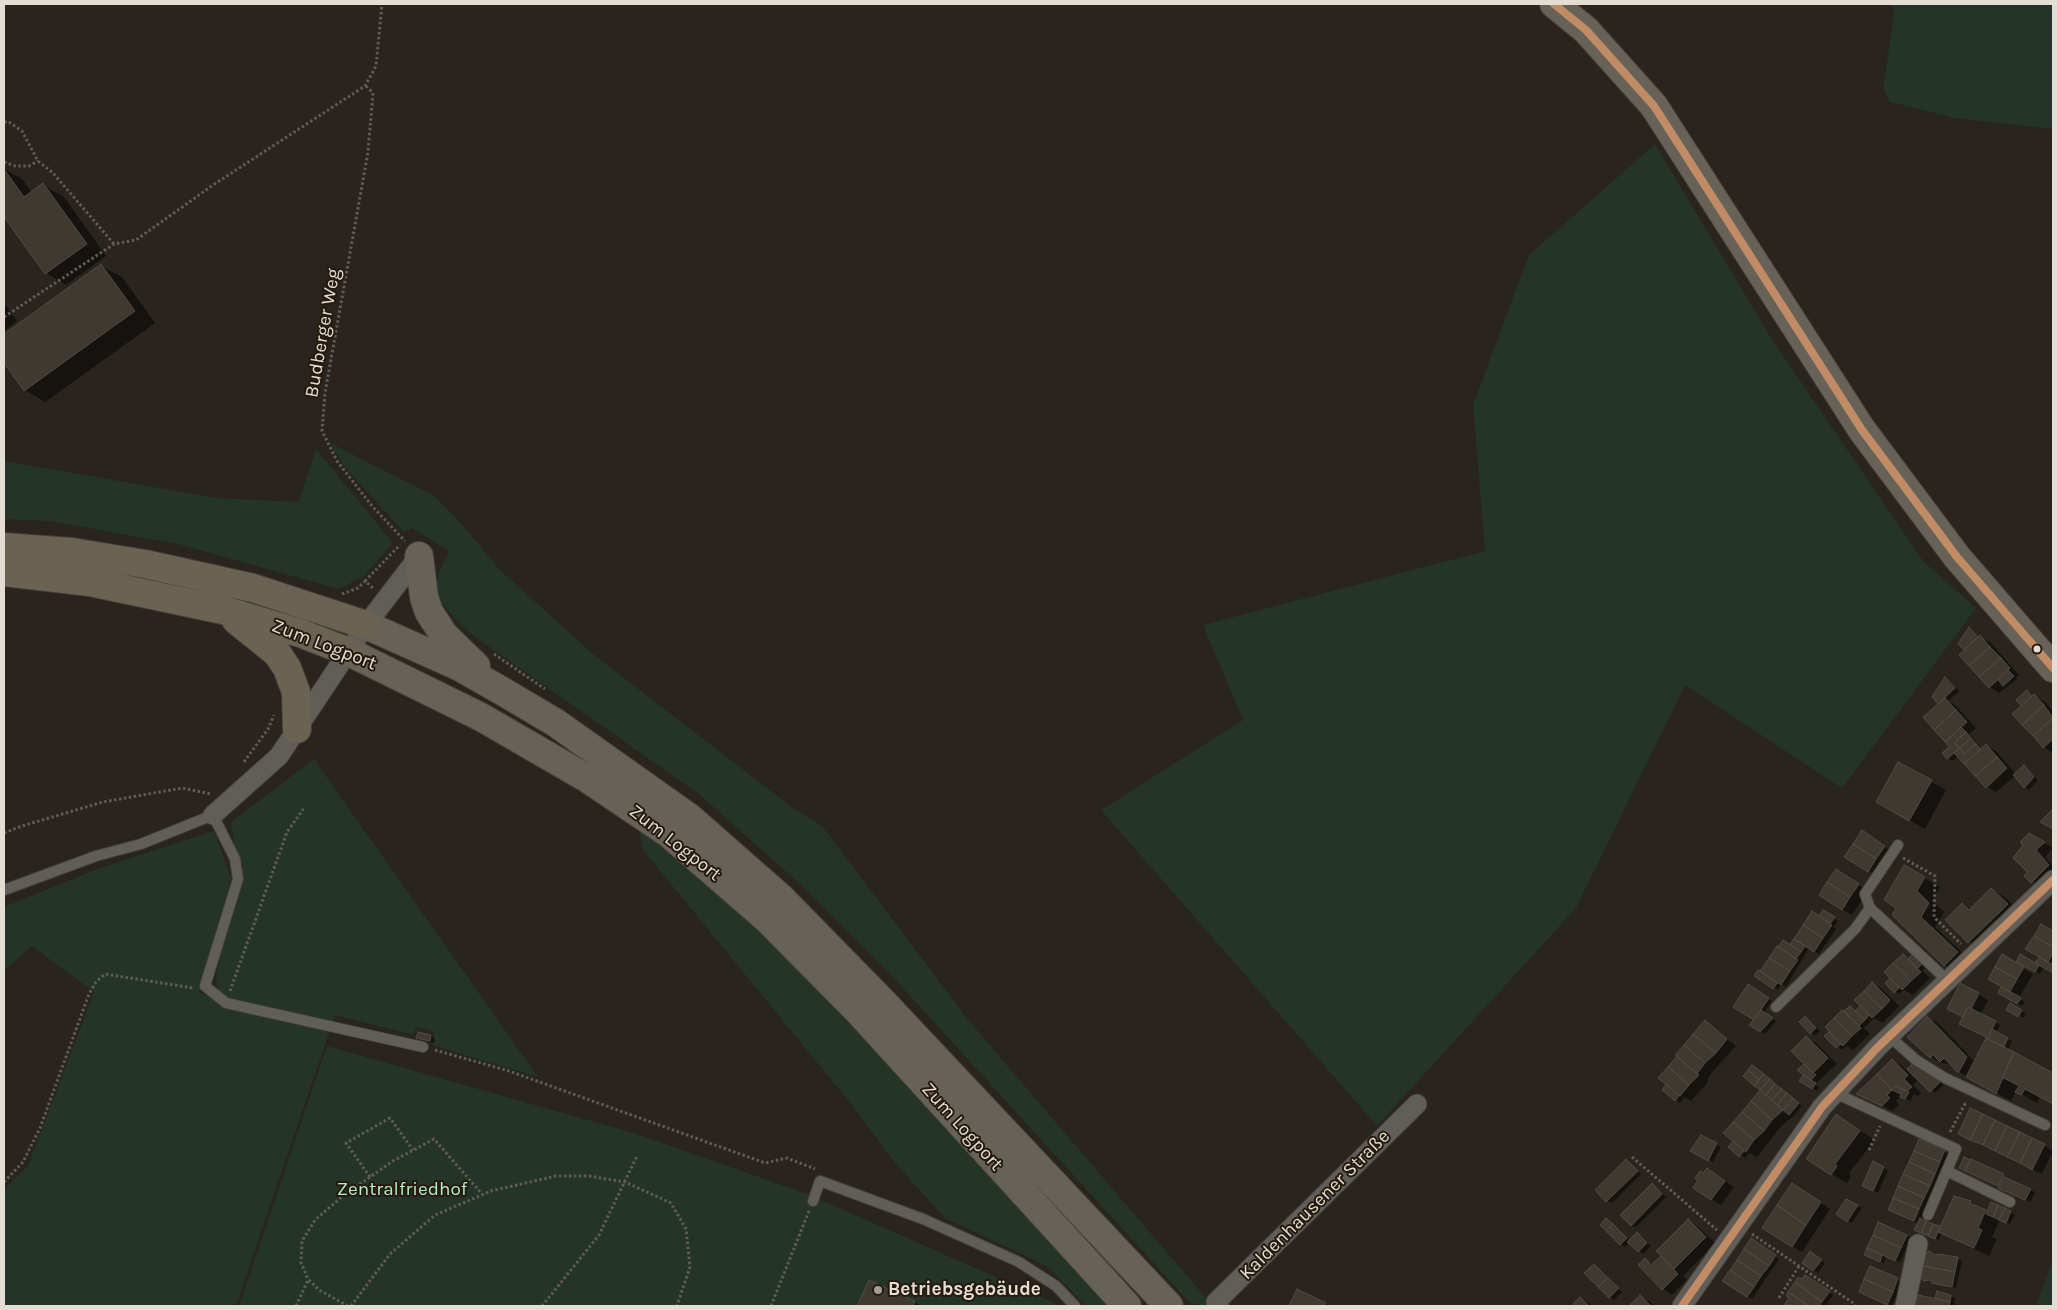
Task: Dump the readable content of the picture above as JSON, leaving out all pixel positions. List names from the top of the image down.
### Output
{
  "streets": {
    "highway": ["Zum Logport"],
    "street": ["Kaldenhausener Straße"],
    "path": ["Budberger Weg"]
  },
  "parks": ["Zentralfriedhof"],
  "places": ["Betriebsgebäude"]
}
